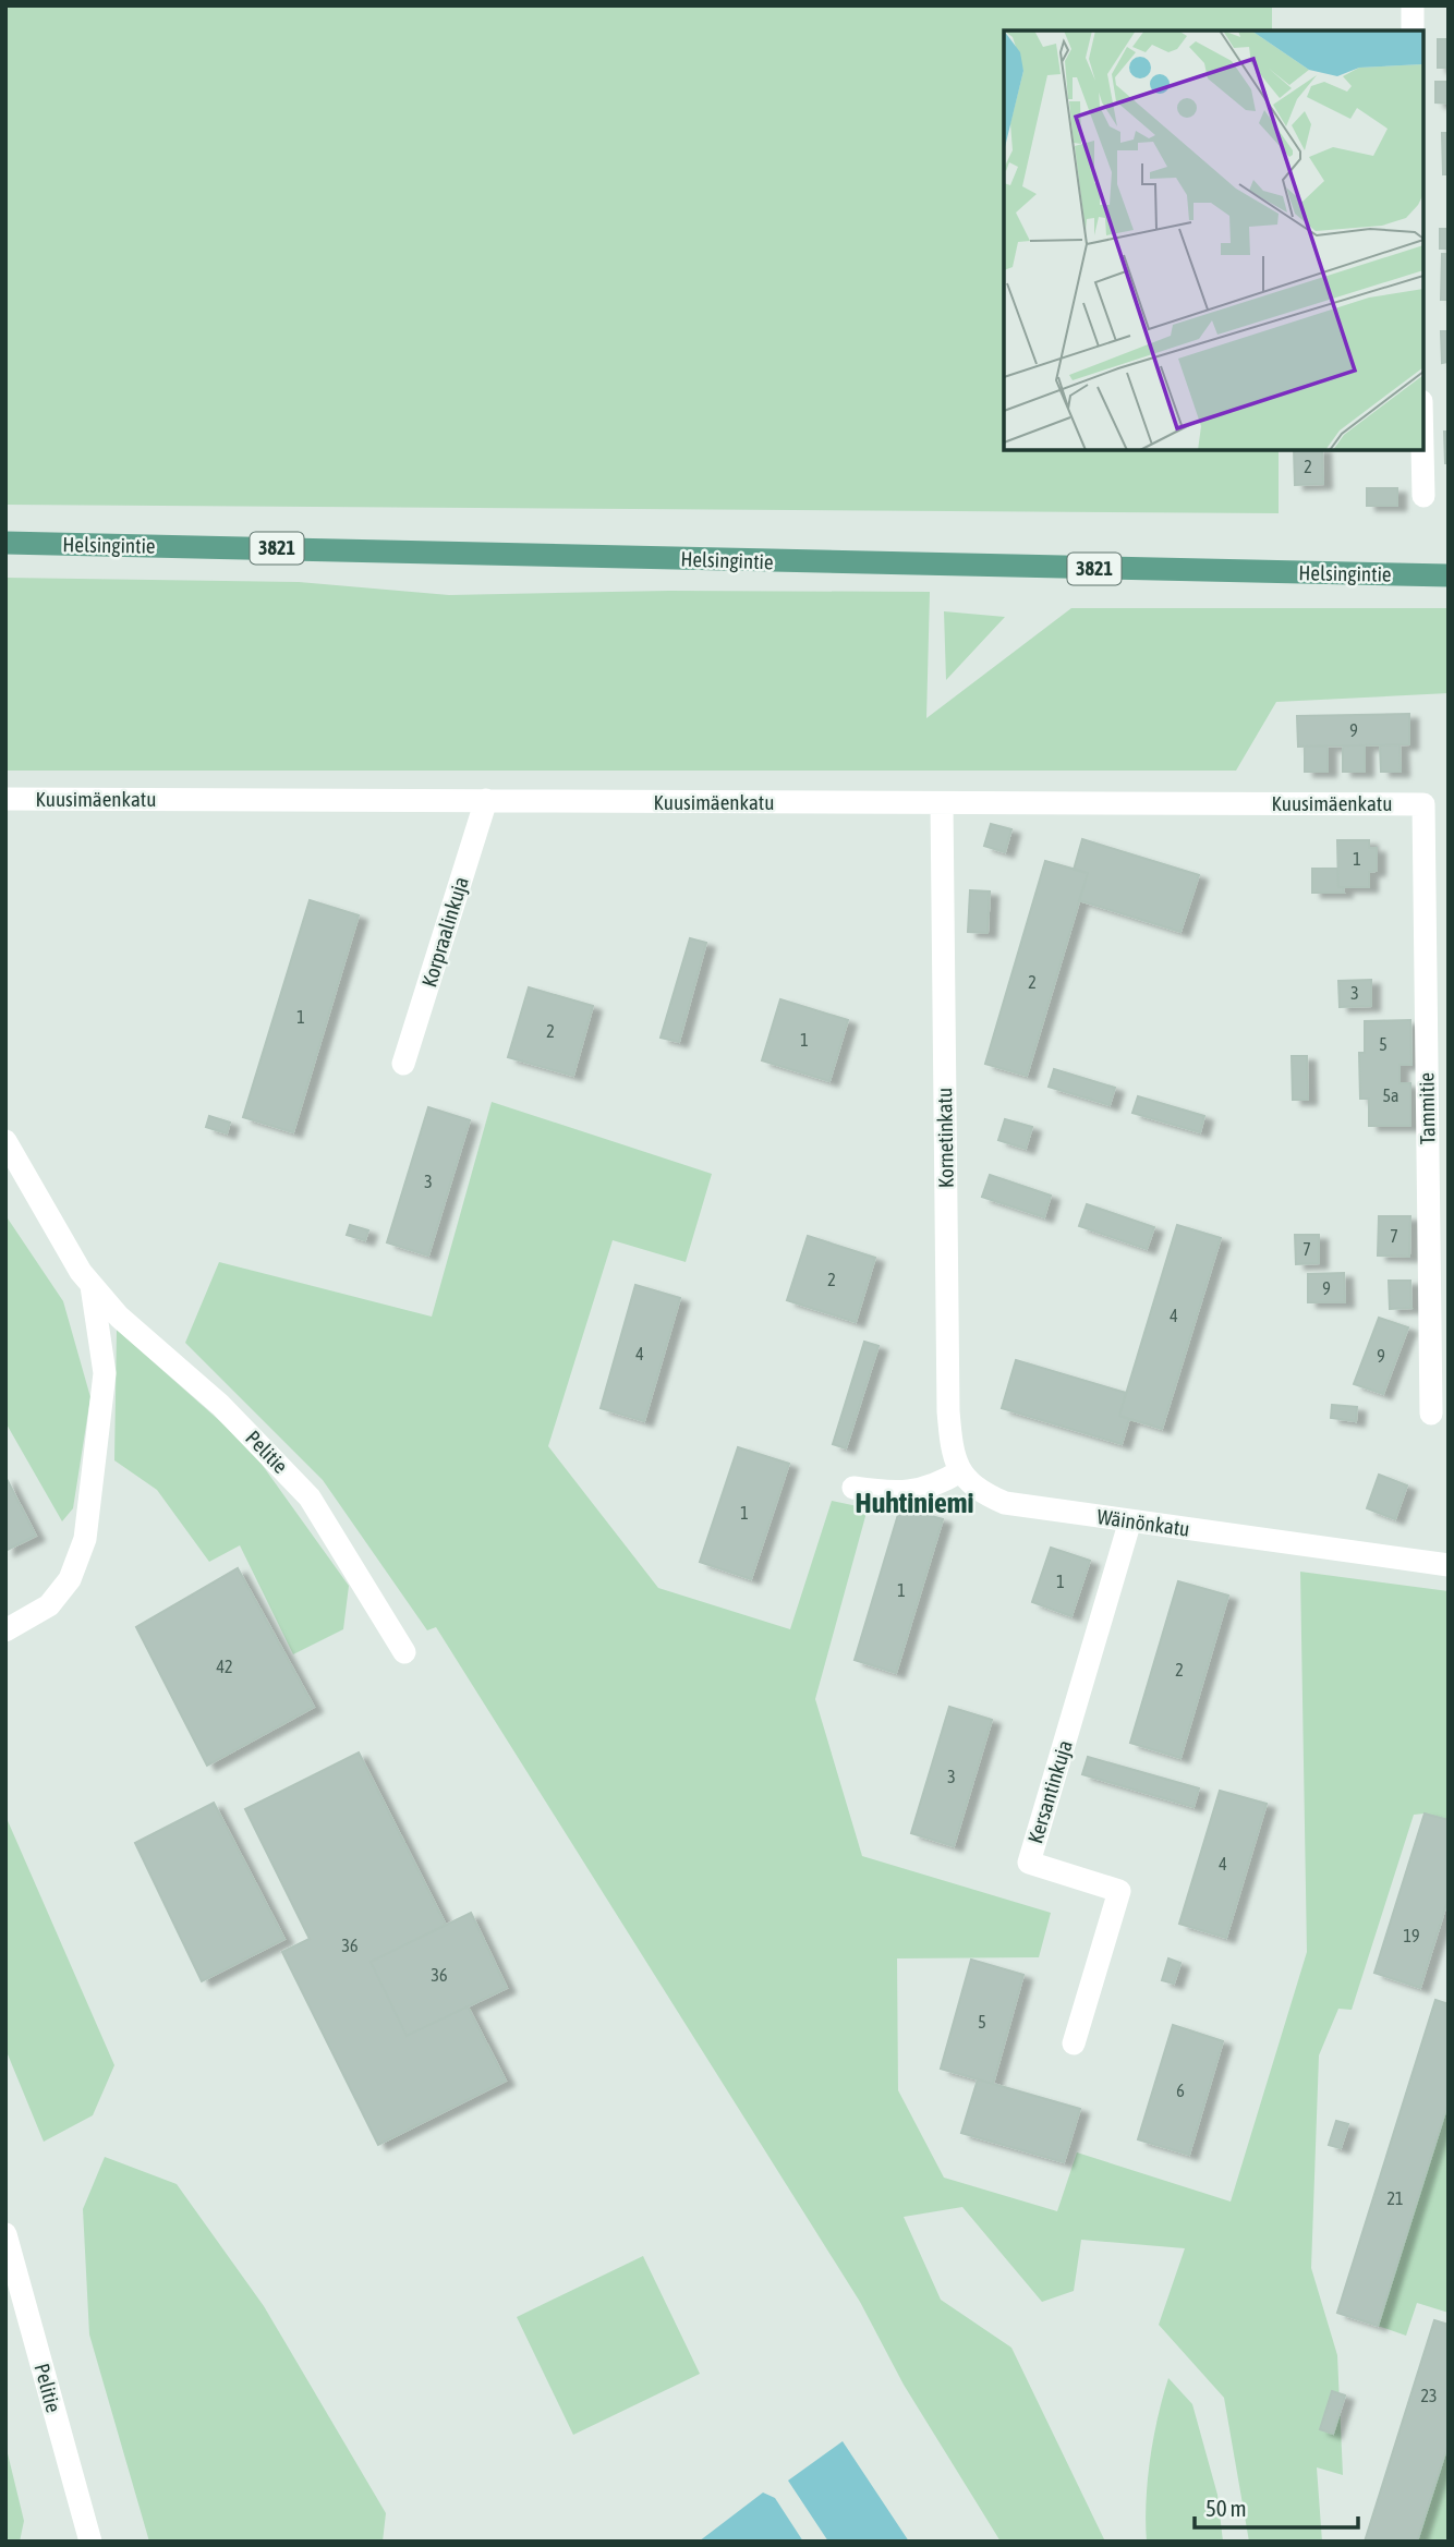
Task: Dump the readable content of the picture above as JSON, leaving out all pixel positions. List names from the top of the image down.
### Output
{
  "streets": {
    "main road": ["Helsingintie", "3821"],
    "street": [
      "Kuusimäenkatu",
      "Korpraalinkuja",
      "Tammitie",
      "Kornetinkatu",
      "Pelitie",
      "Wäinönkatu",
      "Kersantinkuja"
    ]
  },
  "crossings": [
    ["Kuusimäenkatu", "Korpraalinkuja"],
    ["Kuusimäenkatu", "Tammitie"],
    ["Kuusimäenkatu", "Kornetinkatu"],
    ["Kornetinkatu", "Wäinönkatu"],
    ["Wäinönkatu", "Kersantinkuja"]
  ],
  "districts": ["Huhtiniemi"],
  "house_numbers": [
    "2",
    "9",
    "1",
    "2",
    "3",
    "1",
    "2",
    "1",
    "5",
    "5a",
    "3",
    "7",
    "7",
    "2",
    "9",
    "4",
    "4",
    "9",
    "1",
    "1",
    "1",
    "42",
    "2",
    "3",
    "4",
    "19",
    "36",
    "36",
    "5",
    "6",
    "21",
    "23"
  ],
  "scale_bar": "50 m"
}
